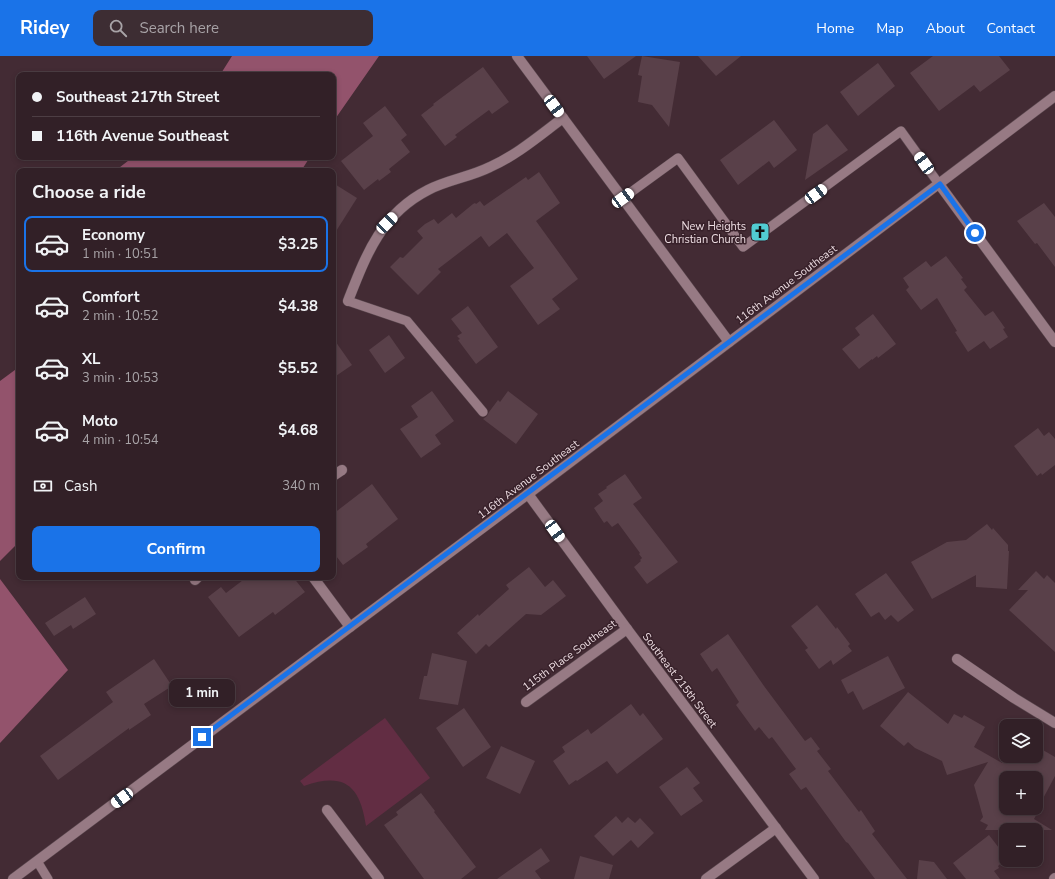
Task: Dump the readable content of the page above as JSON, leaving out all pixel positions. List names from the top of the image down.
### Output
{
  "streets": {
    "street": ["116th Avenue Southeast", "115th Place Southeast", "Southeast 215th Street"]
  },
  "crossings": [
    ["116th Avenue Southeast", "Southeast 215th Street"],
    ["115th Place Southeast", "Southeast 215th Street"]
  ],
  "places": {
    "church": ["New Heights Christian Church"]
  },
  "page": {
    "header": "Ridey",
    "search": "Search here",
    "nav": [
      "Home",
      "Map",
      "About",
      "Contact"
    ],
    "banner": ["Southeast 217th Street", "116th Avenue Southeast"],
    "heading": "Choose a ride",
    "list": [
      {
        "name": "Economy",
        "note": "1 min · 10:51",
        "value": "$3.25"
      },
      {
        "name": "Comfort",
        "note": "2 min · 10:52",
        "value": "$4.38"
      },
      {
        "name": "XL",
        "note": "3 min · 10:53",
        "value": "$5.52"
      },
      {
        "name": "Moto",
        "note": "4 min · 10:54",
        "value": "$4.68"
      }
    ],
    "pay": ["Cash", "340 m"],
    "buttons": "Confirm",
    "bubble": "1 min",
    "map_buttons": ["+", "−"]
  }
}
